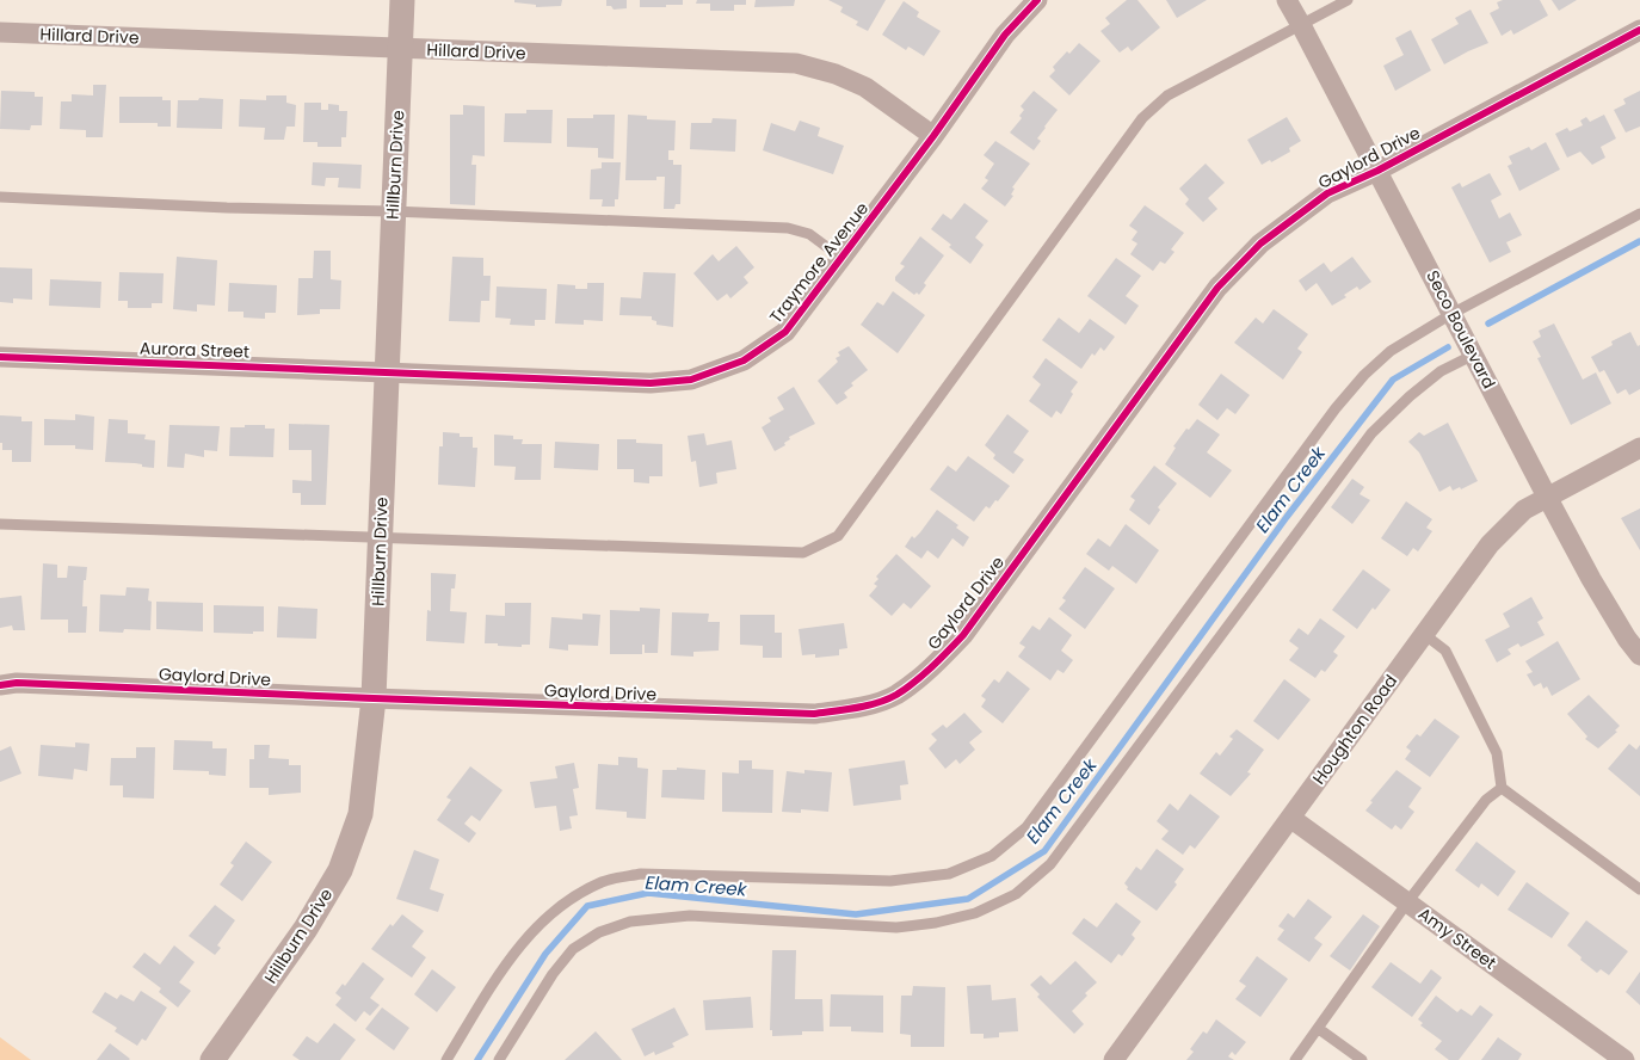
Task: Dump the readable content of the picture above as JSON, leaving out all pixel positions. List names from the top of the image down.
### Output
{
  "streets": {
    "street": [
      "Hillard Drive",
      "Gaylord Drive",
      "Hillburn Drive",
      "Traymore Avenue",
      "Seco Boulevard",
      "Aurora Street",
      "Houghton Road",
      "Amy Street"
    ]
  },
  "crossings": [
    ["Hillard Drive", "Hillburn Drive"],
    ["Hillard Drive", "Traymore Avenue"],
    ["Gaylord Drive", "Hillburn Drive"],
    ["Gaylord Drive", "Seco Boulevard"],
    ["Hillburn Drive", "Traymore Avenue"],
    ["Hillburn Drive", "Aurora Street"],
    ["Traymore Avenue", "Aurora Street"],
    ["Seco Boulevard", "Houghton Road"],
    ["Houghton Road", "Amy Street"]
  ],
  "water": ["Elam Creek"]
}
